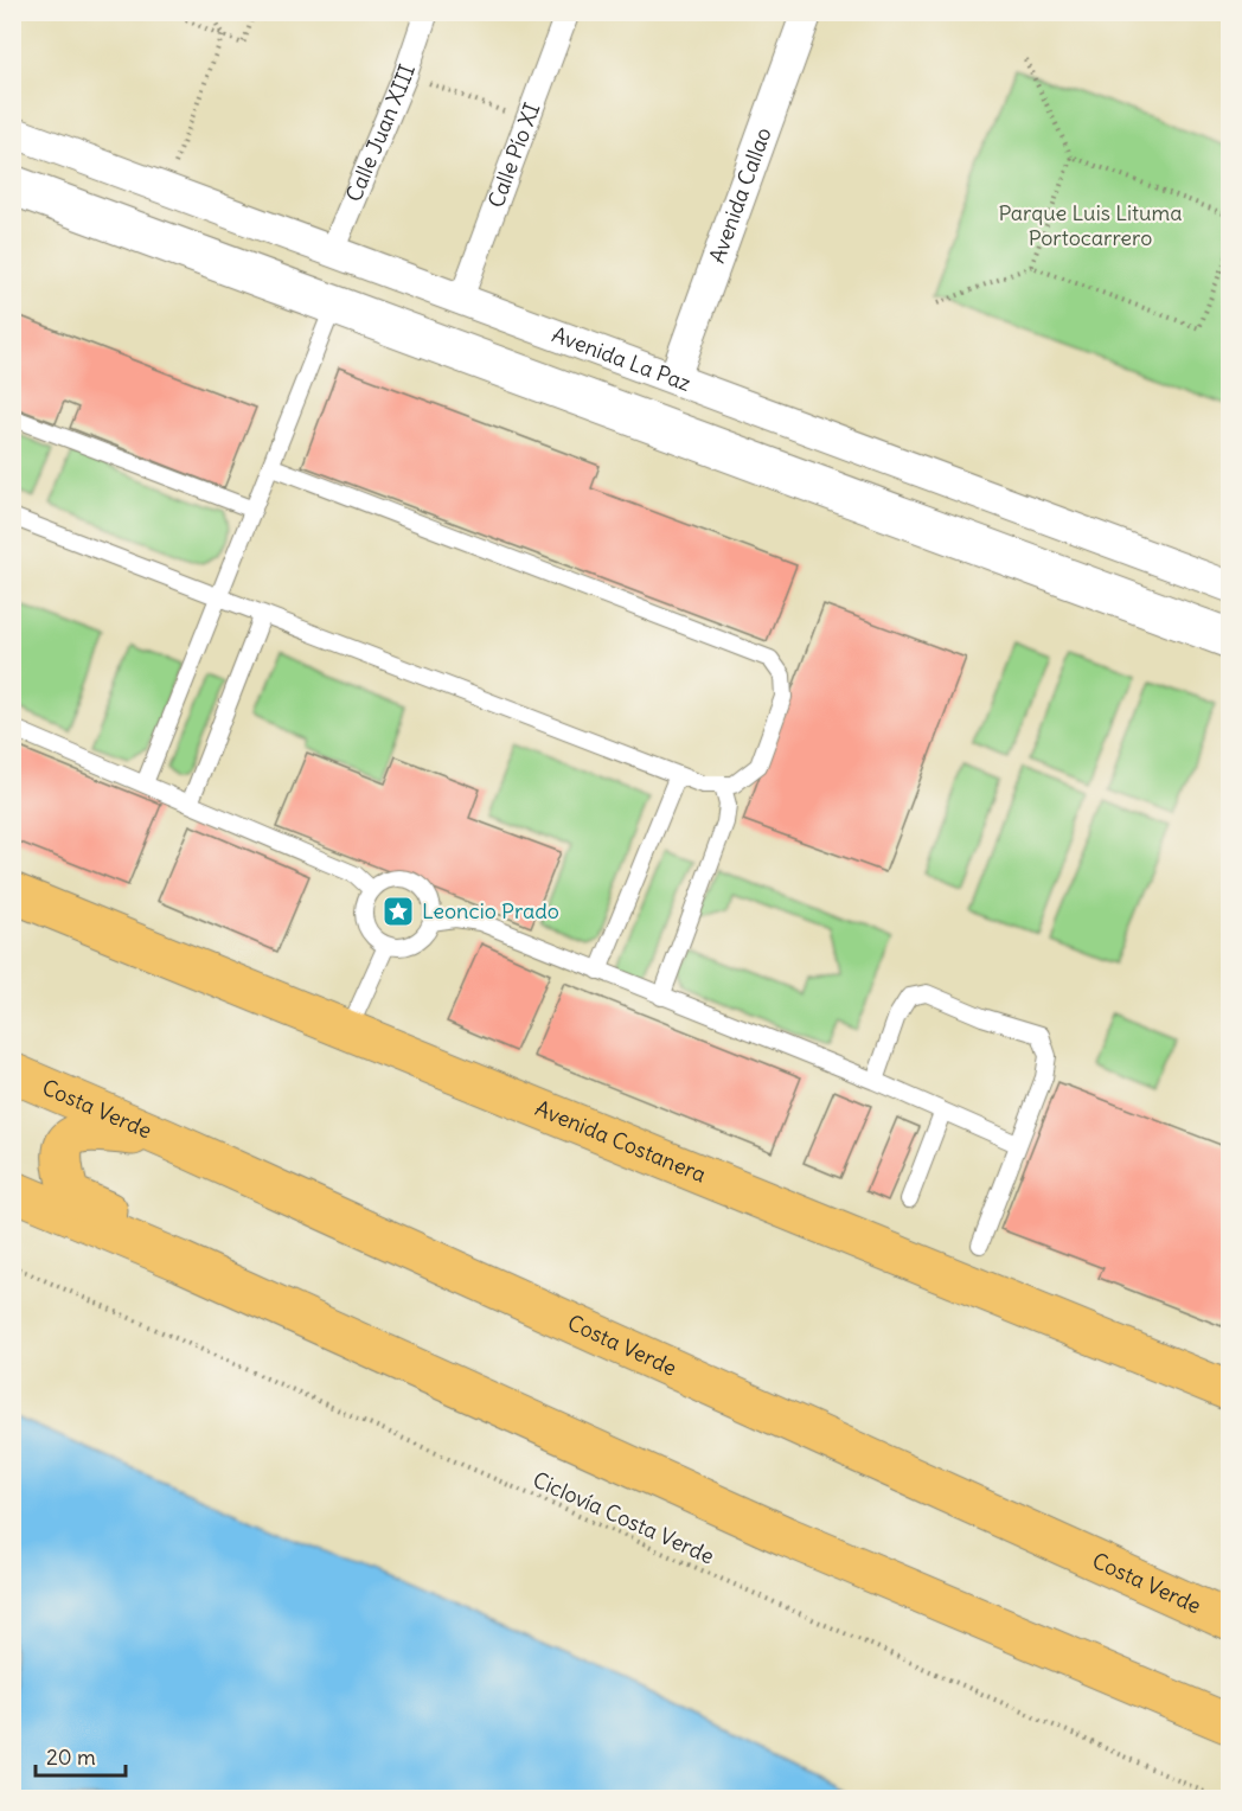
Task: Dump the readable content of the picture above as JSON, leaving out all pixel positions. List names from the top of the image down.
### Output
{
  "streets": {
    "main road": ["Costa Verde", "Avenida Costanera"],
    "street": [
      "Calle Juan XIII",
      "Calle Pío XI",
      "Avenida Callao",
      "Avenida La Paz"
    ],
    "path": ["Ciclovía Costa Verde"]
  },
  "crossings": [
    ["Calle Juan XIII", "Avenida La Paz"],
    ["Calle Pío XI", "Avenida La Paz"],
    ["Avenida Callao", "Avenida La Paz"]
  ],
  "parks": ["Parque Luis Lituma Portocarrero"],
  "places": {
    "place": ["Leoncio Prado"]
  },
  "scale_bar": "20 m"
}
